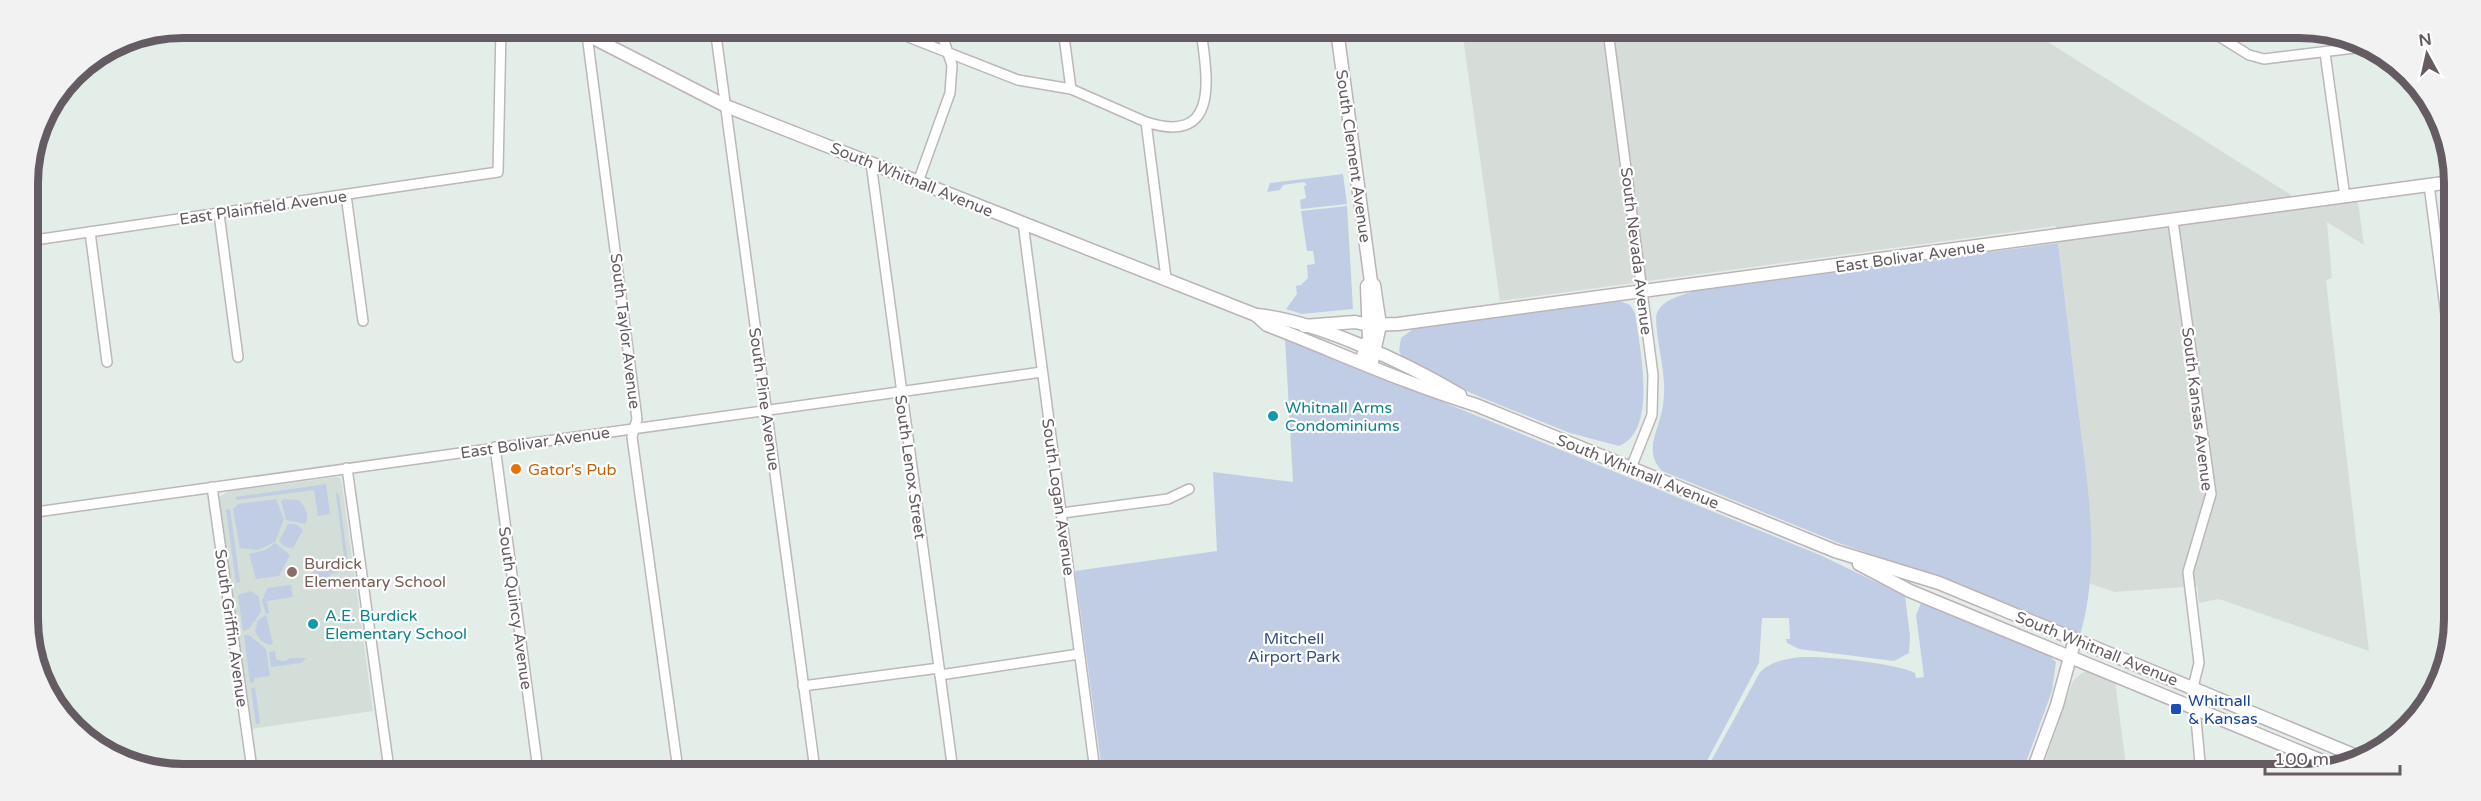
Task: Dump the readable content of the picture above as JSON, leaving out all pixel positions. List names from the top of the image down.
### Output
{
  "streets": {
    "street": [
      "South Clement Avenue",
      "South Whitnall Avenue",
      "East Plainfield Avenue",
      "South Nevada Avenue",
      "East Bolivar Avenue",
      "South Taylor Avenue",
      "South Pine Avenue",
      "South Kansas Avenue",
      "South Lenox Street",
      "South Logan Avenue",
      "South Quincy Avenue",
      "South Griffin Avenue"
    ]
  },
  "crossings": [
    ["South Clement Avenue", "South Whitnall Avenue"],
    ["South Clement Avenue", "East Bolivar Avenue"],
    ["South Whitnall Avenue", "South Nevada Avenue"],
    ["South Whitnall Avenue", "East Bolivar Avenue"],
    ["South Whitnall Avenue", "South Pine Avenue"],
    ["South Whitnall Avenue", "South Kansas Avenue"],
    ["South Whitnall Avenue", "South Lenox Street"],
    ["South Whitnall Avenue", "South Logan Avenue"],
    ["South Nevada Avenue", "East Bolivar Avenue"],
    ["East Bolivar Avenue", "South Taylor Avenue"],
    ["East Bolivar Avenue", "South Pine Avenue"],
    ["East Bolivar Avenue", "South Kansas Avenue"],
    ["East Bolivar Avenue", "South Lenox Street"],
    ["East Bolivar Avenue", "South Logan Avenue"],
    ["East Bolivar Avenue", "South Quincy Avenue"],
    ["East Bolivar Avenue", "South Griffin Avenue"]
  ],
  "parks": ["Mitchell Airport Park"],
  "places": {
    "other": [
      "Whitnall Arms Condominiums",
      "Gator's Pub",
      "Burdick Elementary School",
      "A.E. Burdick Elementary School"
    ],
    "transit": ["Whitnall & Kansas"]
  },
  "scale_bar": "100 m",
  "north": "top"
}
